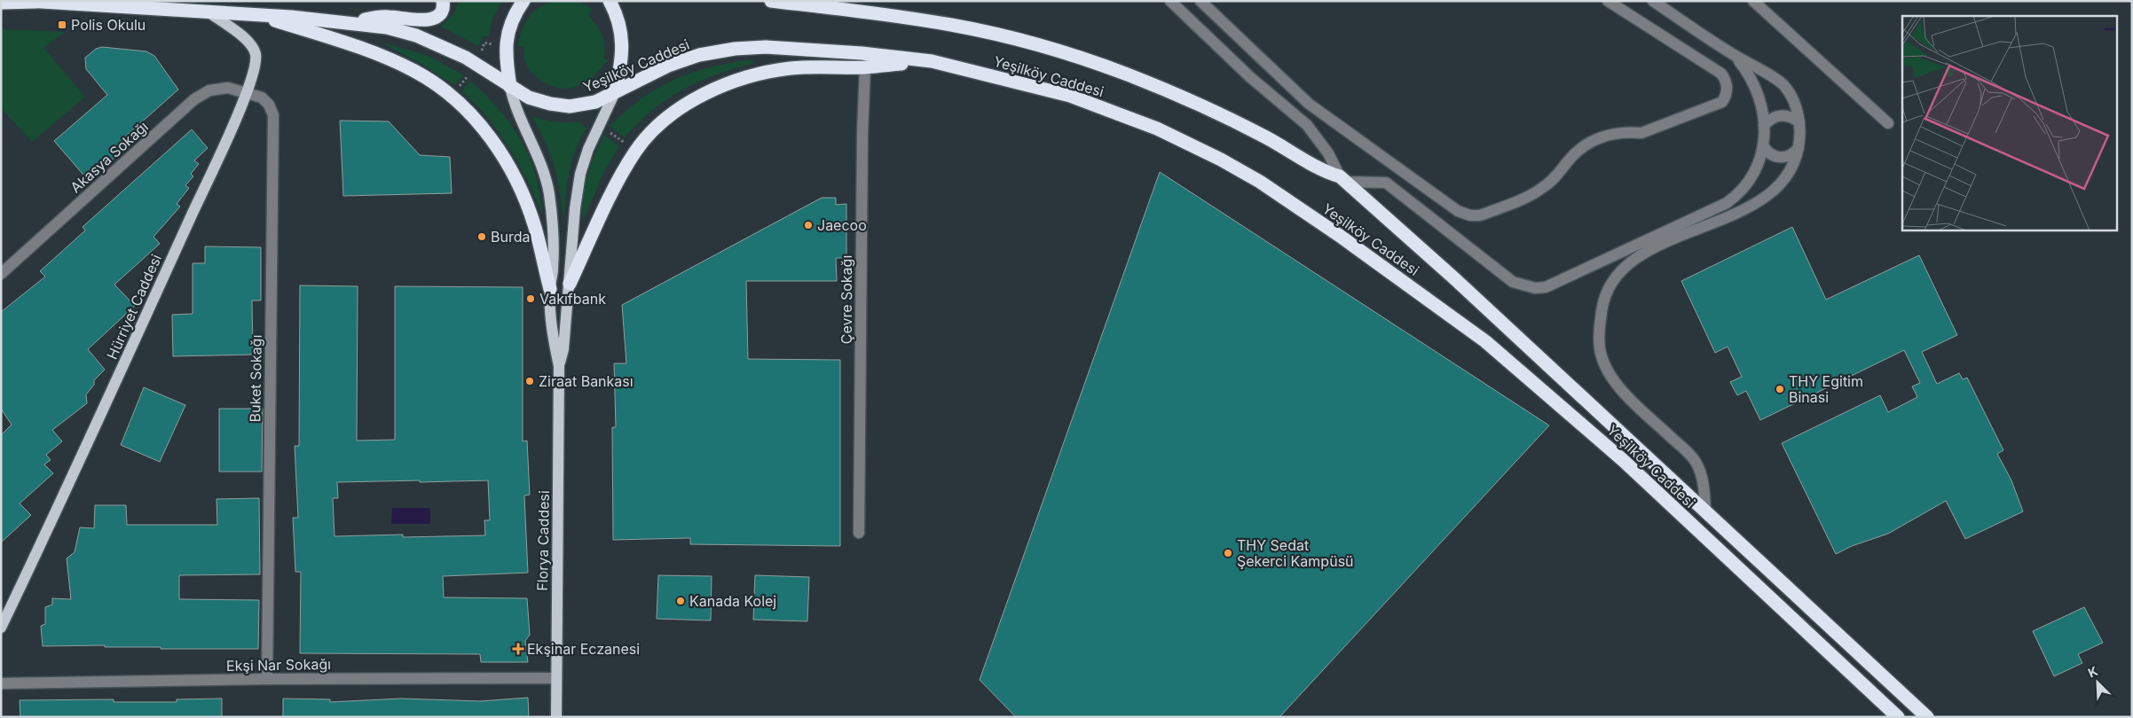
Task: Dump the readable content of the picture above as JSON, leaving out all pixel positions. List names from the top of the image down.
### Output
{
  "streets": {
    "highway": ["Yeşilköy Caddesi"],
    "main road": ["Hürriyet Caddesi", "Florya Caddesi"],
    "street": [
      "Akasya Sokağı",
      "Çevre Sokağı",
      "Buket Sokağı",
      "Ekşi Nar Sokağı"
    ]
  },
  "crossings": [
    ["Yeşilköy Caddesi", "Hürriyet Caddesi"],
    ["Yeşilköy Caddesi", "Florya Caddesi"],
    ["Akasya Sokağı", "Hürriyet Caddesi"],
    ["Akasya Sokağı", "Buket Sokağı"],
    ["Hürriyet Caddesi", "Buket Sokağı"],
    ["Buket Sokağı", "Ekşi Nar Sokağı"],
    ["Florya Caddesi", "Ekşi Nar Sokağı"]
  ],
  "places": {
    "transit": ["Polis Okulu"],
    "other": [
      "Jaecoo",
      "Burda",
      "Vakıfbank",
      "Ziraat Bankası",
      "THY Egitim Binasi",
      "THY Sedat Şekerci Kampüsü",
      "Kanada Kolej"
    ],
    "health": ["Ekşinar Eczanesi"]
  },
  "north": "top left"
}
